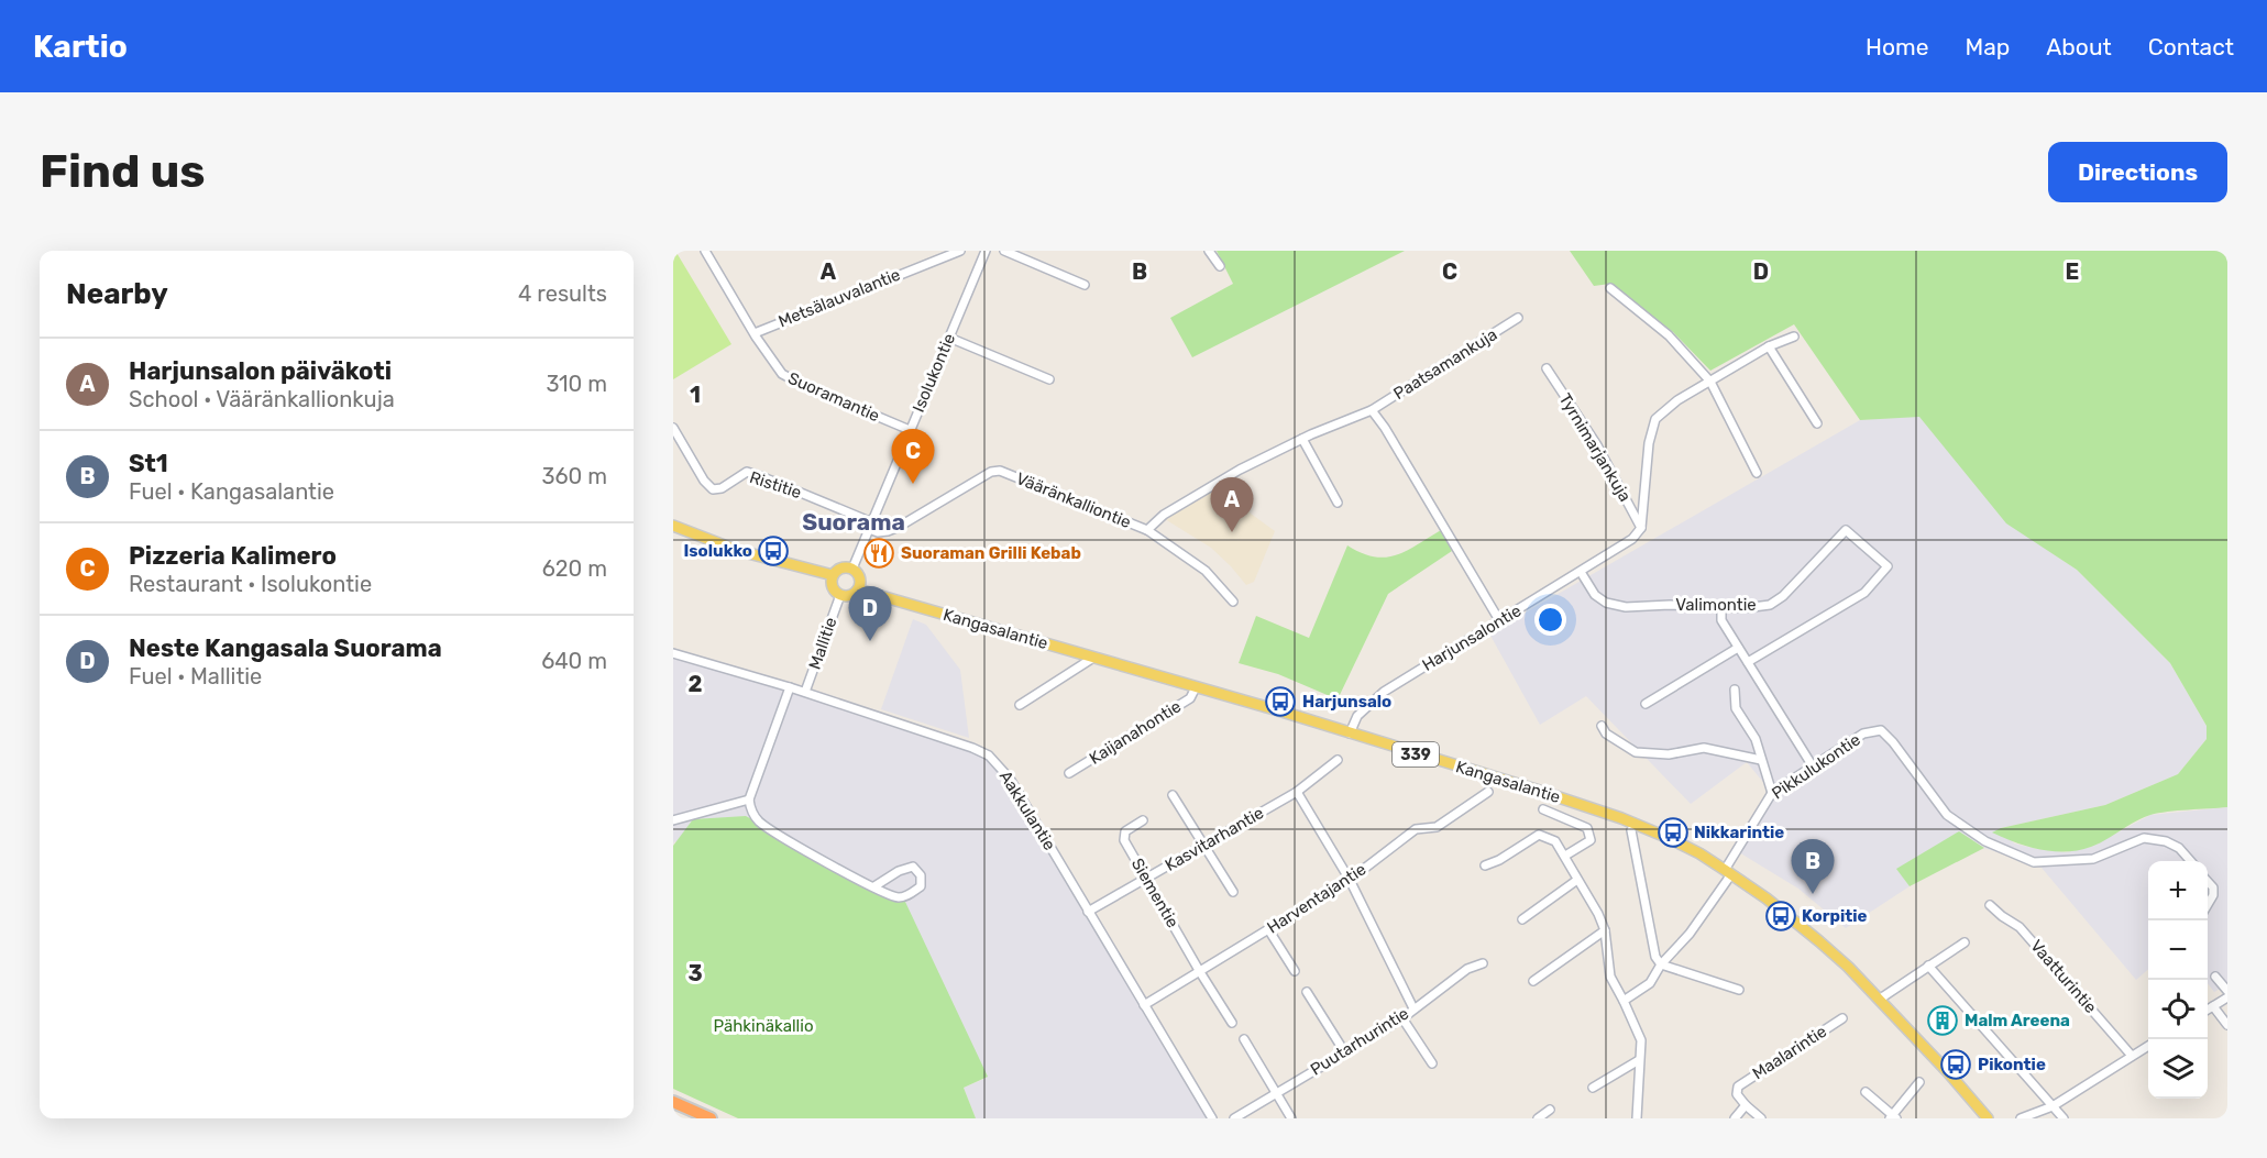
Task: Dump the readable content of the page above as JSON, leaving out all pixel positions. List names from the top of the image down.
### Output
{
  "streets": {
    "main road": ["Kangasalantie", "339"],
    "street": [
      "Metsälauvalantie",
      "Paatsamankuja",
      "Isolukontie",
      "Suoramantie",
      "Tyrnimarjankuja",
      "Ristitie",
      "Vääränkalliontie",
      "Valimontie",
      "Harjunsalontie",
      "Mallitie",
      "Kaijanahontie",
      "Pikkulukontie",
      "Aakkulantie",
      "Kasvitarhantie",
      "Siementie",
      "Harventajantie",
      "Vaatturintie",
      "Puutarhurintie",
      "Maalarintie"
    ]
  },
  "crossings": [
    ["Metsälauvalantie", "Suoramantie"],
    ["Paatsamankuja", "Vääränkalliontie"],
    ["Isolukontie", "Suoramantie"],
    ["Isolukontie", "Ristitie"],
    ["Isolukontie", "Vääränkalliontie"],
    ["Isolukontie", "Kangasalantie"],
    ["Isolukontie", "Mallitie"],
    ["Tyrnimarjankuja", "Harjunsalontie"],
    ["Ristitie", "Vääränkalliontie"],
    ["Valimontie", "Harjunsalontie"],
    ["Kangasalantie", "Harjunsalontie"],
    ["Kangasalantie", "Mallitie"],
    ["Kangasalantie", "Kaijanahontie"],
    ["Kangasalantie", "Pikkulukontie"],
    ["Mallitie", "Aakkulantie"],
    ["Aakkulantie", "Kasvitarhantie"],
    ["Aakkulantie", "Harventajantie"],
    ["Kasvitarhantie", "Siementie"],
    ["Siementie", "Harventajantie"]
  ],
  "districts": ["Suorama"],
  "parks": ["Pähkinäkallio"],
  "places": {
    "bus stop": [
      "Isolukko",
      "Harjunsalo",
      "Nikkarintie",
      "Korpitie",
      "Pikontie"
    ],
    "restaurant": ["Suoraman Grilli Kebab"],
    "building": ["Malm Areena"]
  },
  "page": {
    "header": "Kartio",
    "nav": [
      "Home",
      "Map",
      "About",
      "Contact"
    ],
    "buttons": "Directions",
    "title": "Find us",
    "heading": ["Nearby", "4 results"],
    "list": [
      {
        "mark": "A",
        "name": "Harjunsalon päiväkoti",
        "note": "School · Vääränkallionkuja",
        "value": "310 m"
      },
      {
        "mark": "B",
        "name": "St1",
        "note": "Fuel · Kangasalantie",
        "value": "360 m"
      },
      {
        "mark": "C",
        "name": "Pizzeria Kalimero",
        "note": "Restaurant · Isolukontie",
        "value": "620 m"
      },
      {
        "mark": "D",
        "name": "Neste Kangasala Suorama",
        "note": "Fuel · Mallitie",
        "value": "640 m"
      }
    ],
    "pins": [
      "C",
      "A",
      "D",
      "B"
    ],
    "map_buttons": ["+", "−"]
  },
  "grid": {
    "columns": [
      "A",
      "B",
      "C",
      "D",
      "E"
    ],
    "rows": ["1", "2", "3"]
  }
}
